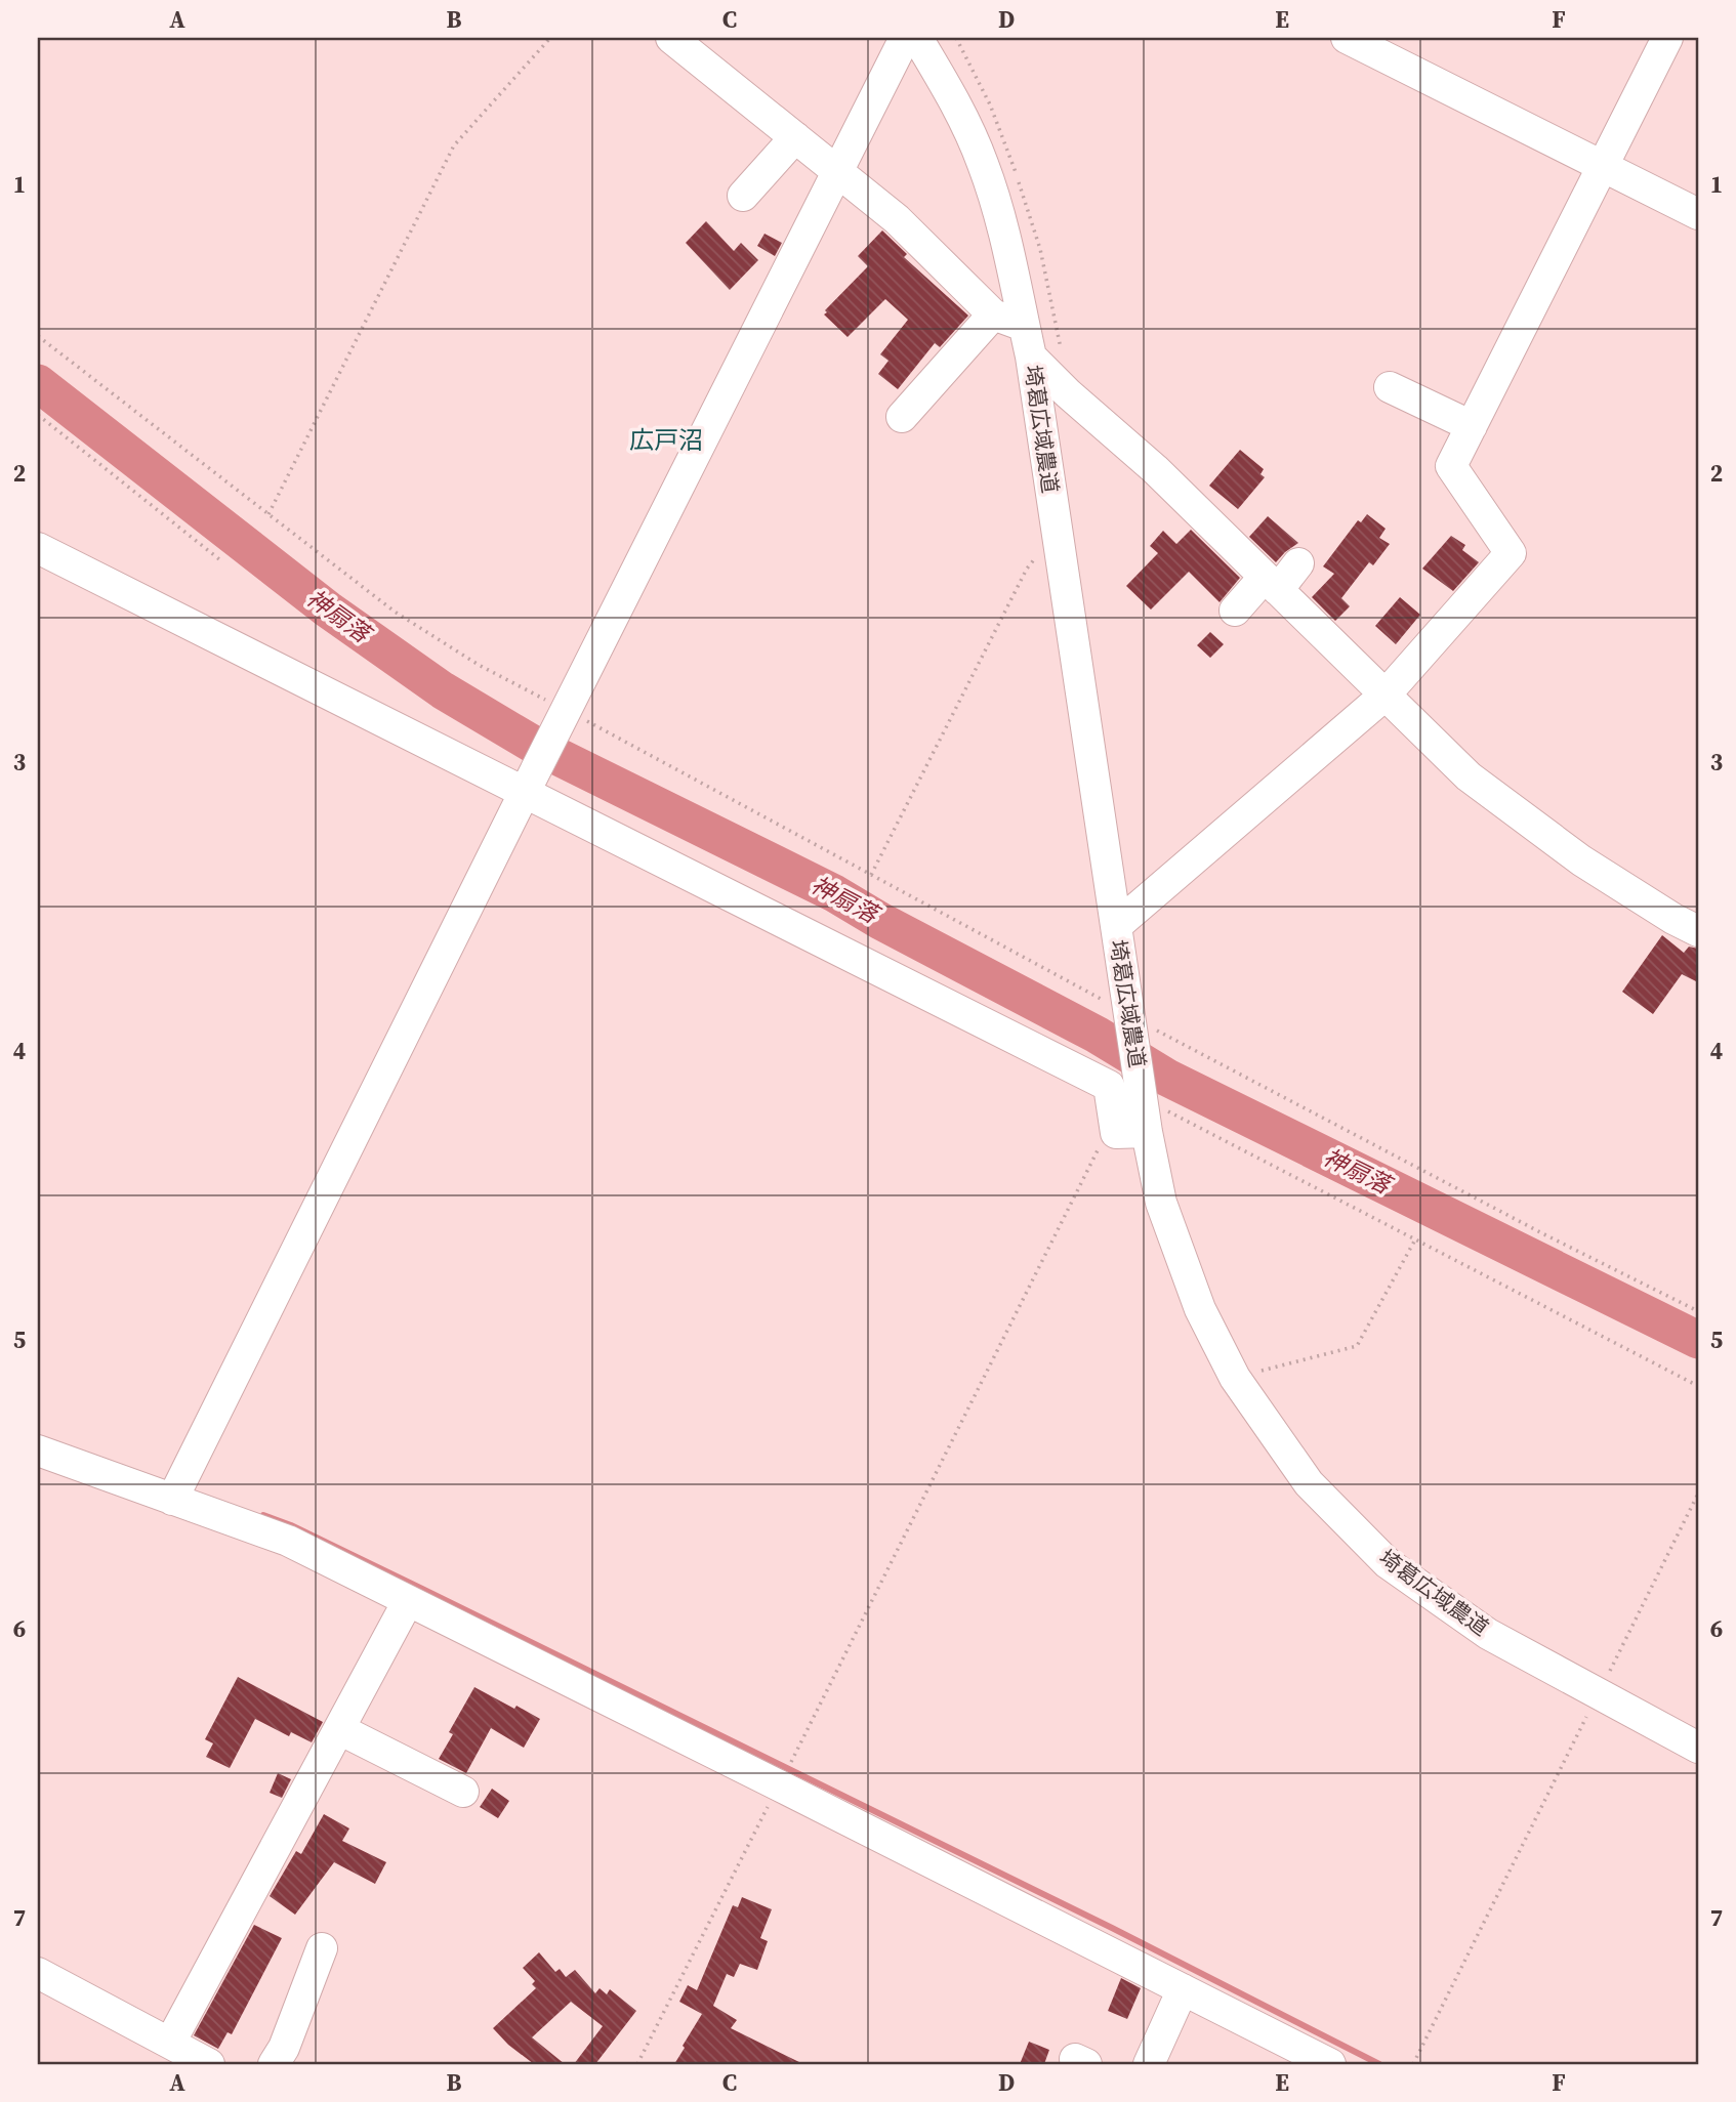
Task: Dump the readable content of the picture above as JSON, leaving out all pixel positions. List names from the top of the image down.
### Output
{
  "streets": {
    "street": ["埼葛広域農道"]
  },
  "districts": ["広戸沼"],
  "water": ["神扇落"],
  "grid": {
    "columns": [
      "A",
      "B",
      "C",
      "D",
      "E",
      "F"
    ],
    "rows": [
      "1",
      "2",
      "3",
      "4",
      "5",
      "6",
      "7"
    ]
  }
}
